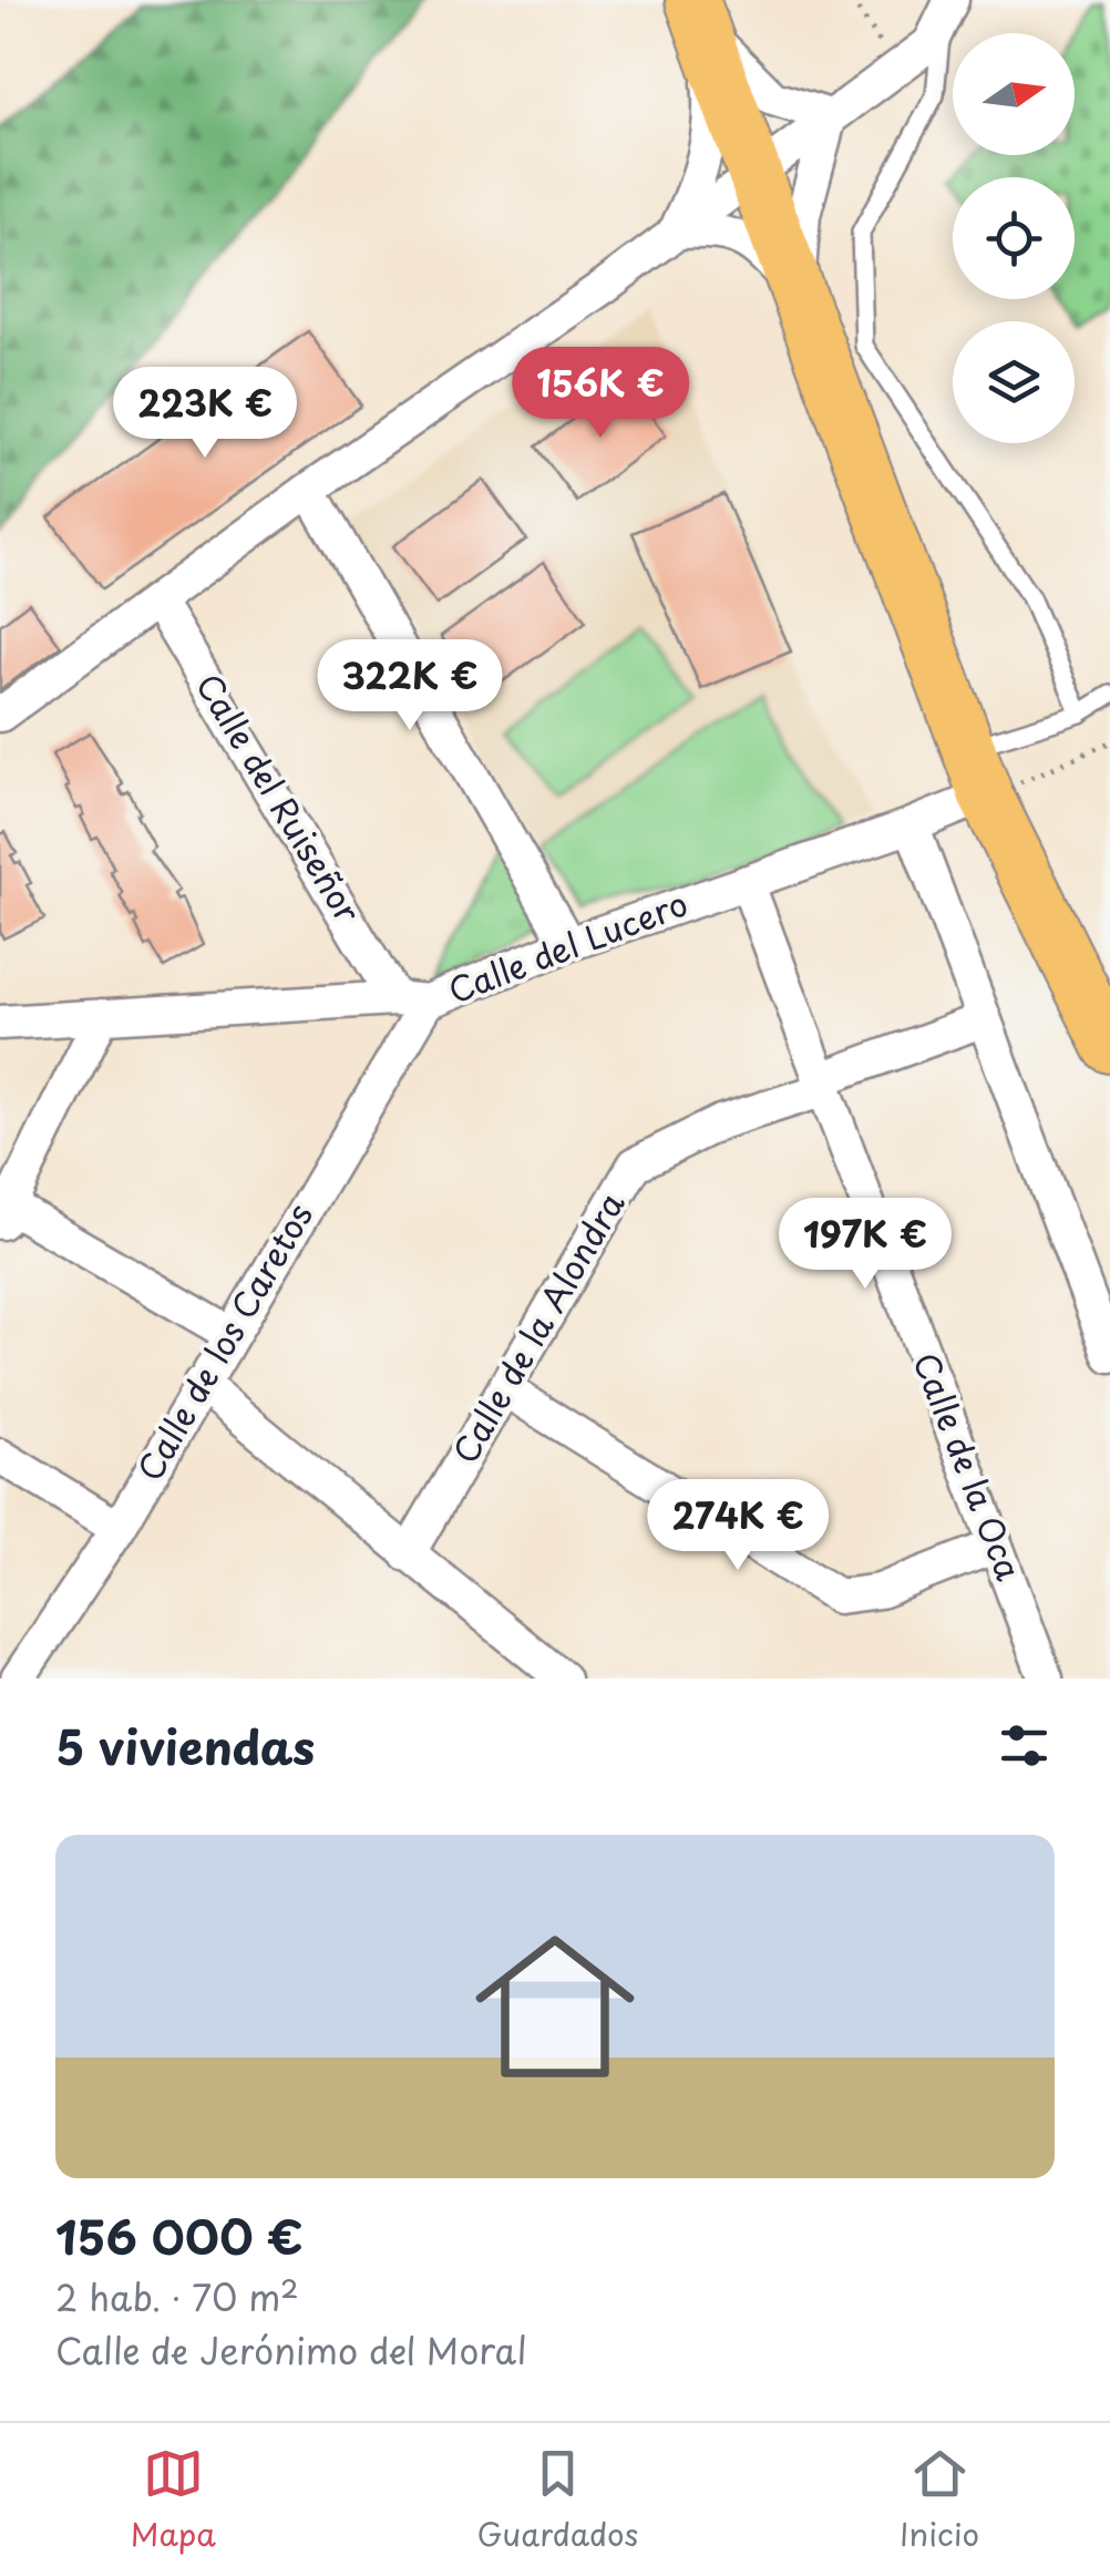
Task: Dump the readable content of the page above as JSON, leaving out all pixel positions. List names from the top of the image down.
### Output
{
  "streets": {
    "street": [
      "Calle del Ruiseñor",
      "Calle del Lucero",
      "Calle de la Alondra",
      "Calle de los Caretos",
      "Calle de la Oca"
    ]
  },
  "crossings": [
    ["Calle del Ruiseñor", "Calle del Lucero"],
    ["Calle del Ruiseñor", "Calle de los Caretos"],
    ["Calle del Lucero", "Calle de los Caretos"],
    ["Calle del Lucero", "Calle de la Oca"],
    ["Calle de la Alondra", "Calle de la Oca"]
  ],
  "north": "right",
  "page": {
    "price": [
      "156K €",
      "223K €",
      "322K €",
      "197K €",
      "274K €"
    ],
    "heading": "5 viviendas",
    "list": [
      {
        "name": "156 000 €",
        "note": "2 hab. · 70 m² · Calle de Jerónimo del Moral"
      }
    ],
    "tabs": ["Mapa", "Guardados", "Inicio"]
  }
}
